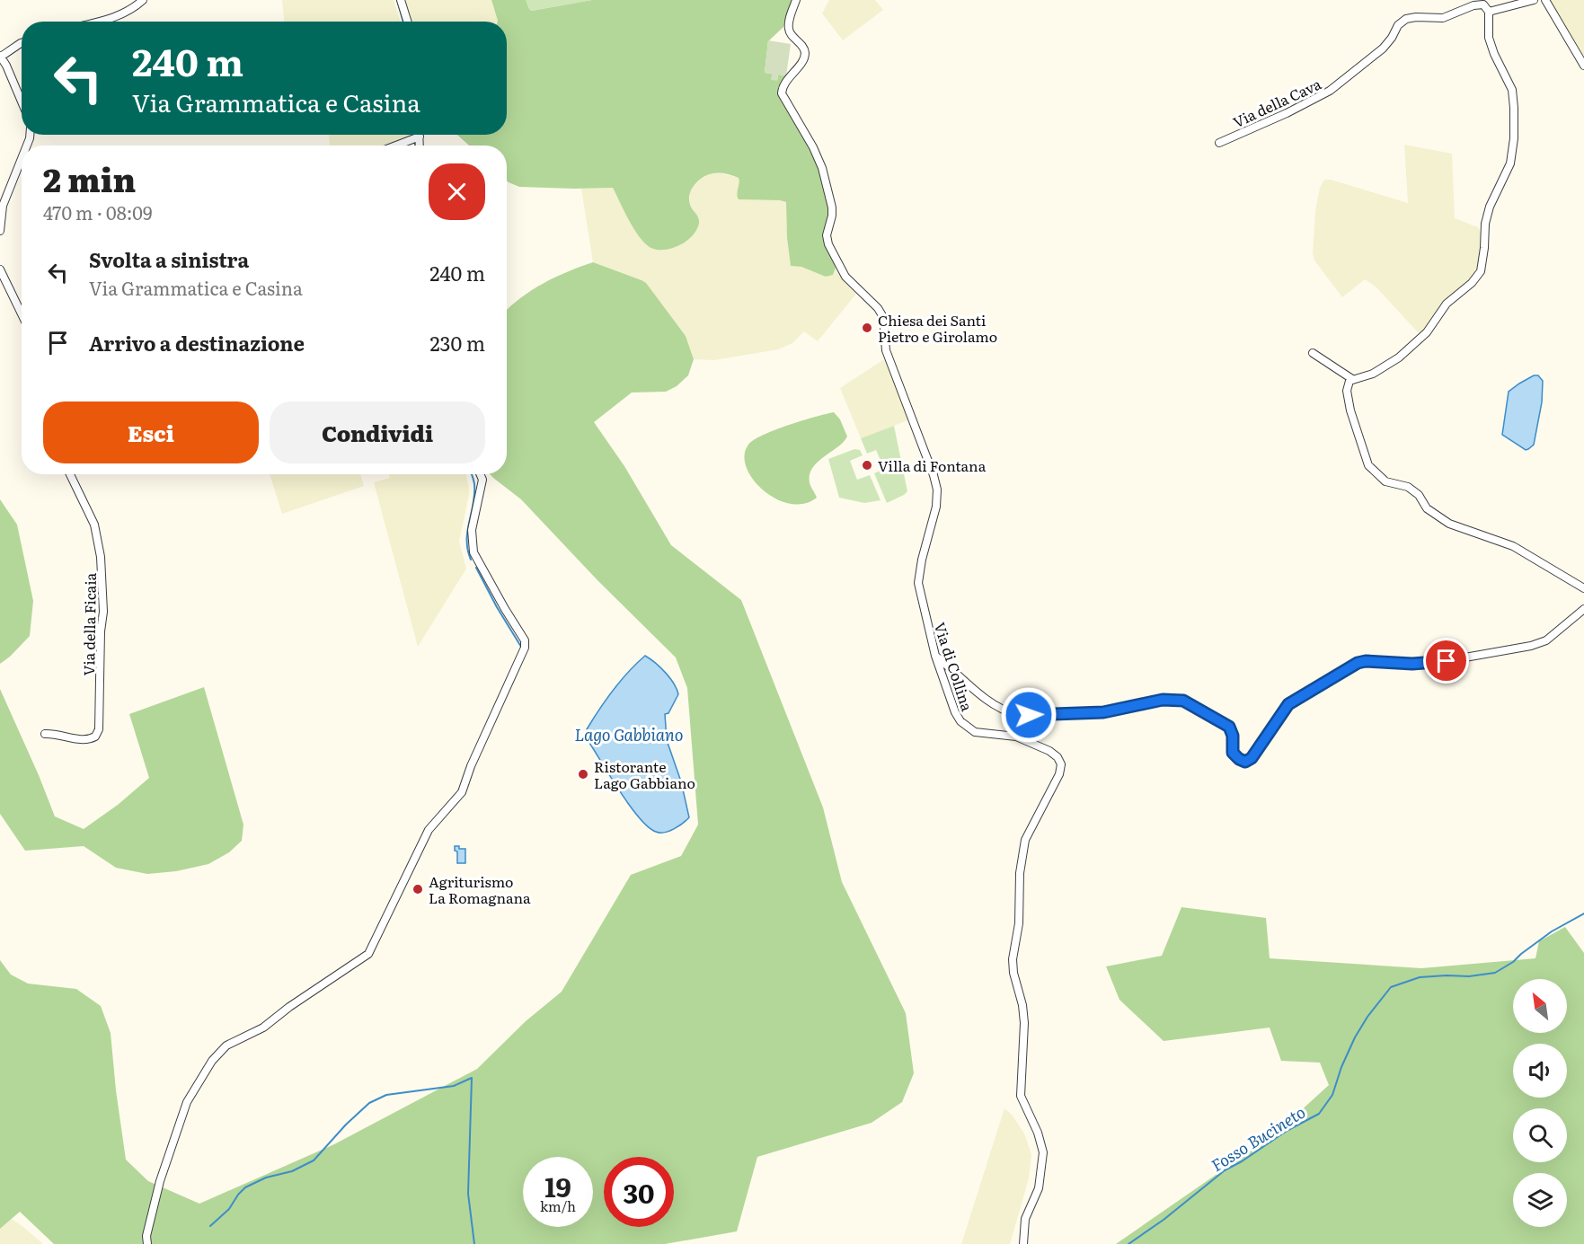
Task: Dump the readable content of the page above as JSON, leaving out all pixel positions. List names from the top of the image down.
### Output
{
  "streets": {
    "street": ["Via della Cava", "Via della Ficaia", "Via di Collina"]
  },
  "water": ["Lago Gabbiano", "Fosso Bucineto"],
  "places": [
    "Chiesa dei Santi Pietro e Girolamo",
    "Villa di Fontana",
    "Ristorante Lago Gabbiano",
    "Agriturismo La Romagnana"
  ],
  "north": "top left",
  "page": {
    "turn": ["240 m", "Via Grammatica e Casina"],
    "heading": ["2 min", "470 m · 08:09"],
    "list": [
      {
        "name": "Svolta a sinistra",
        "note": "Via Grammatica e Casina",
        "value": "240 m"
      },
      {
        "name": "Arrivo a destinazione",
        "value": "230 m"
      }
    ],
    "buttons": ["Esci", "Condividi"],
    "speed": "19 km/h",
    "limit": "30"
  }
}
